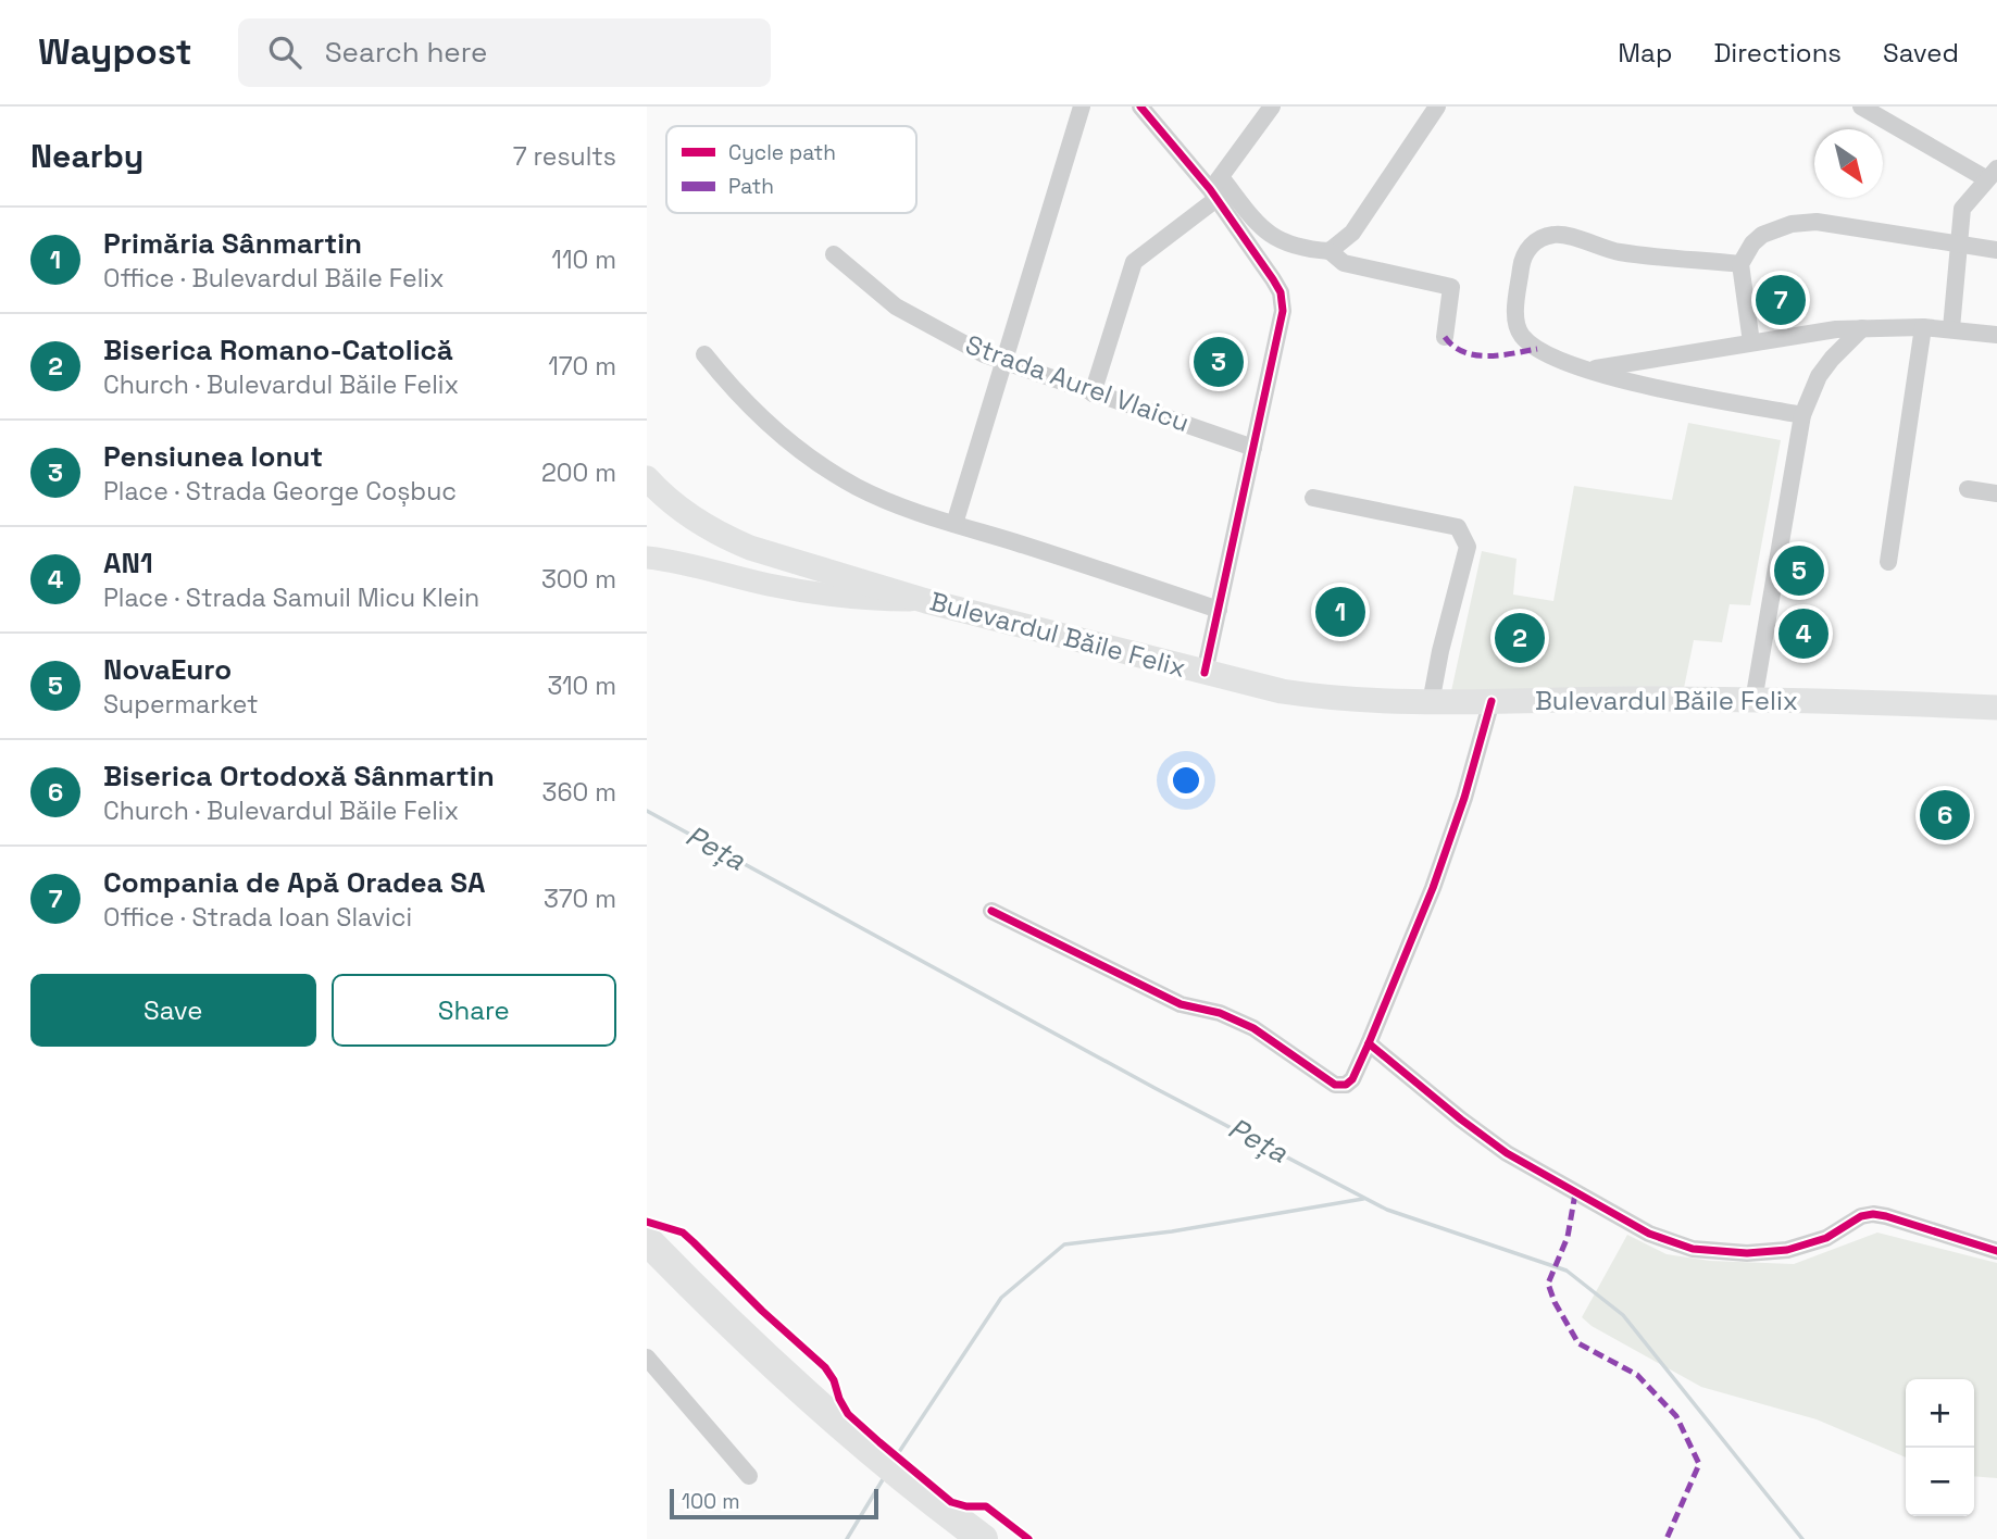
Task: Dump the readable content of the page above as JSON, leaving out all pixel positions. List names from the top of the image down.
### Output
{
  "streets": {
    "main road": ["Bulevardul Băile Felix"],
    "street": ["Strada Aurel Vlaicu"]
  },
  "water": ["Peța"],
  "legend": ["Cycle path", "Path"],
  "scale_bar": "100 m",
  "north": "bottom right",
  "page": {
    "header": "Waypost",
    "search": "Search here",
    "nav": ["Map", "Directions", "Saved"],
    "heading": ["Nearby", "7 results"],
    "list": [
      {
        "mark": "1",
        "name": "Primăria Sânmartin",
        "note": "Office · Bulevardul Băile Felix",
        "value": "110 m"
      },
      {
        "mark": "2",
        "name": "Biserica Romano-Catolică",
        "note": "Church · Bulevardul Băile Felix",
        "value": "170 m"
      },
      {
        "mark": "3",
        "name": "Pensiunea Ionut",
        "note": "Place · Strada George Coșbuc",
        "value": "200 m"
      },
      {
        "mark": "4",
        "name": "AN1",
        "note": "Place · Strada Samuil Micu Klein",
        "value": "300 m"
      },
      {
        "mark": "5",
        "name": "NovaEuro",
        "note": "Supermarket",
        "value": "310 m"
      },
      {
        "mark": "6",
        "name": "Biserica Ortodoxă Sânmartin",
        "note": "Church · Bulevardul Băile Felix",
        "value": "360 m"
      },
      {
        "mark": "7",
        "name": "Compania de Apă Oradea SA",
        "note": "Office · Strada Ioan Slavici",
        "value": "370 m"
      }
    ],
    "pins": [
      "7",
      "3",
      "5",
      "1",
      "4",
      "2",
      "6"
    ],
    "buttons": ["Save", "Share"],
    "map_buttons": ["+", "−"],
    "scale": "100 m"
  }
}
